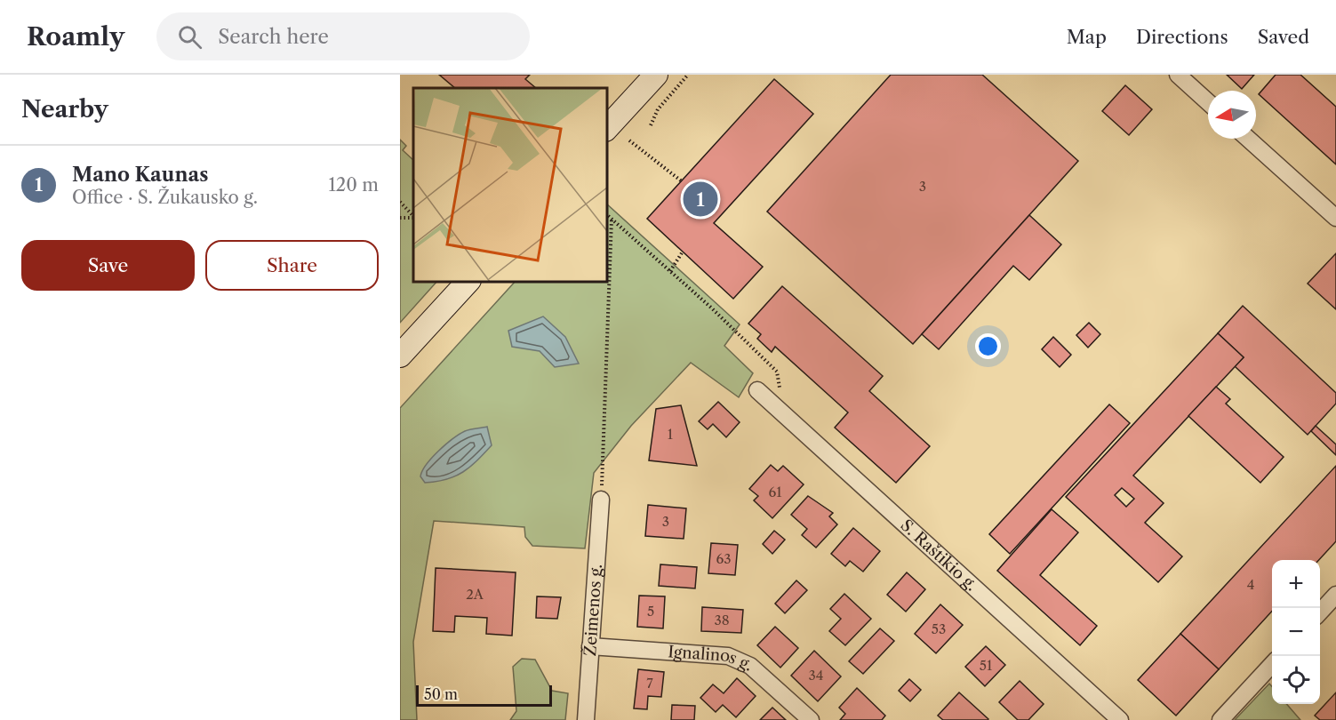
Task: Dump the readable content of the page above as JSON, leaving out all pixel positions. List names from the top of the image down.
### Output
{
  "streets": {
    "street": ["S. Raštikio g.", "Žeimenos g.", "Ignalinos g."]
  },
  "crossings": [
    ["Žeimenos g.", "Ignalinos g."]
  ],
  "house_numbers": [
    "3",
    "1",
    "61",
    "3",
    "63",
    "4",
    "2A",
    "5",
    "38",
    "53",
    "51",
    "34",
    "7"
  ],
  "scale_bar": "50 m",
  "north": "left",
  "page": {
    "header": "Roamly",
    "search": "Search here",
    "nav": ["Map", "Directions", "Saved"],
    "heading": "Nearby",
    "list": [
      {
        "mark": "1",
        "name": "Mano Kaunas",
        "note": "Office · S. Žukausko g.",
        "value": "120 m"
      }
    ],
    "pins": "1",
    "buttons": ["Save", "Share"],
    "map_buttons": ["+", "−"],
    "scale": "50 m"
  }
}
